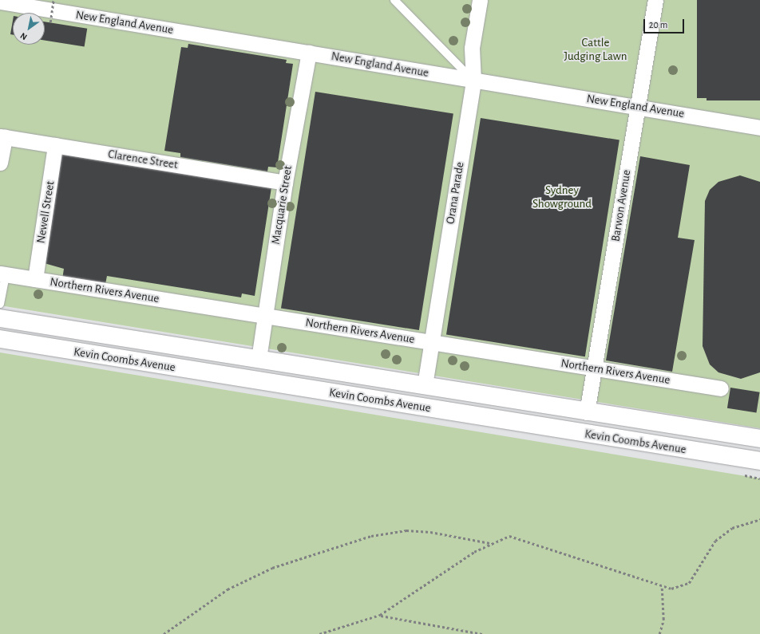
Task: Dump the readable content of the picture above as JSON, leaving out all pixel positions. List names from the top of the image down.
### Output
{
  "streets": {
    "main road": ["Kevin Coombs Avenue"],
    "street": [
      "New England Avenue",
      "Clarence Street",
      "Orana Parade",
      "Macquarie Street",
      "Barwon Avenue",
      "Newell Street",
      "Northern Rivers Avenue"
    ]
  },
  "crossings": [
    ["New England Avenue", "Orana Parade"],
    ["New England Avenue", "Macquarie Street"],
    ["New England Avenue", "Barwon Avenue"],
    ["Clarence Street", "Macquarie Street"],
    ["Clarence Street", "Newell Street"],
    ["Orana Parade", "Northern Rivers Avenue"],
    ["Orana Parade", "Kevin Coombs Avenue"],
    ["Macquarie Street", "Northern Rivers Avenue"],
    ["Macquarie Street", "Kevin Coombs Avenue"],
    ["Barwon Avenue", "Northern Rivers Avenue"],
    ["Barwon Avenue", "Kevin Coombs Avenue"],
    ["Newell Street", "Northern Rivers Avenue"]
  ],
  "parks": ["Cattle Judging Lawn", "Sydney Showground"],
  "scale_bar": "20 m",
  "north": "bottom left"
}
